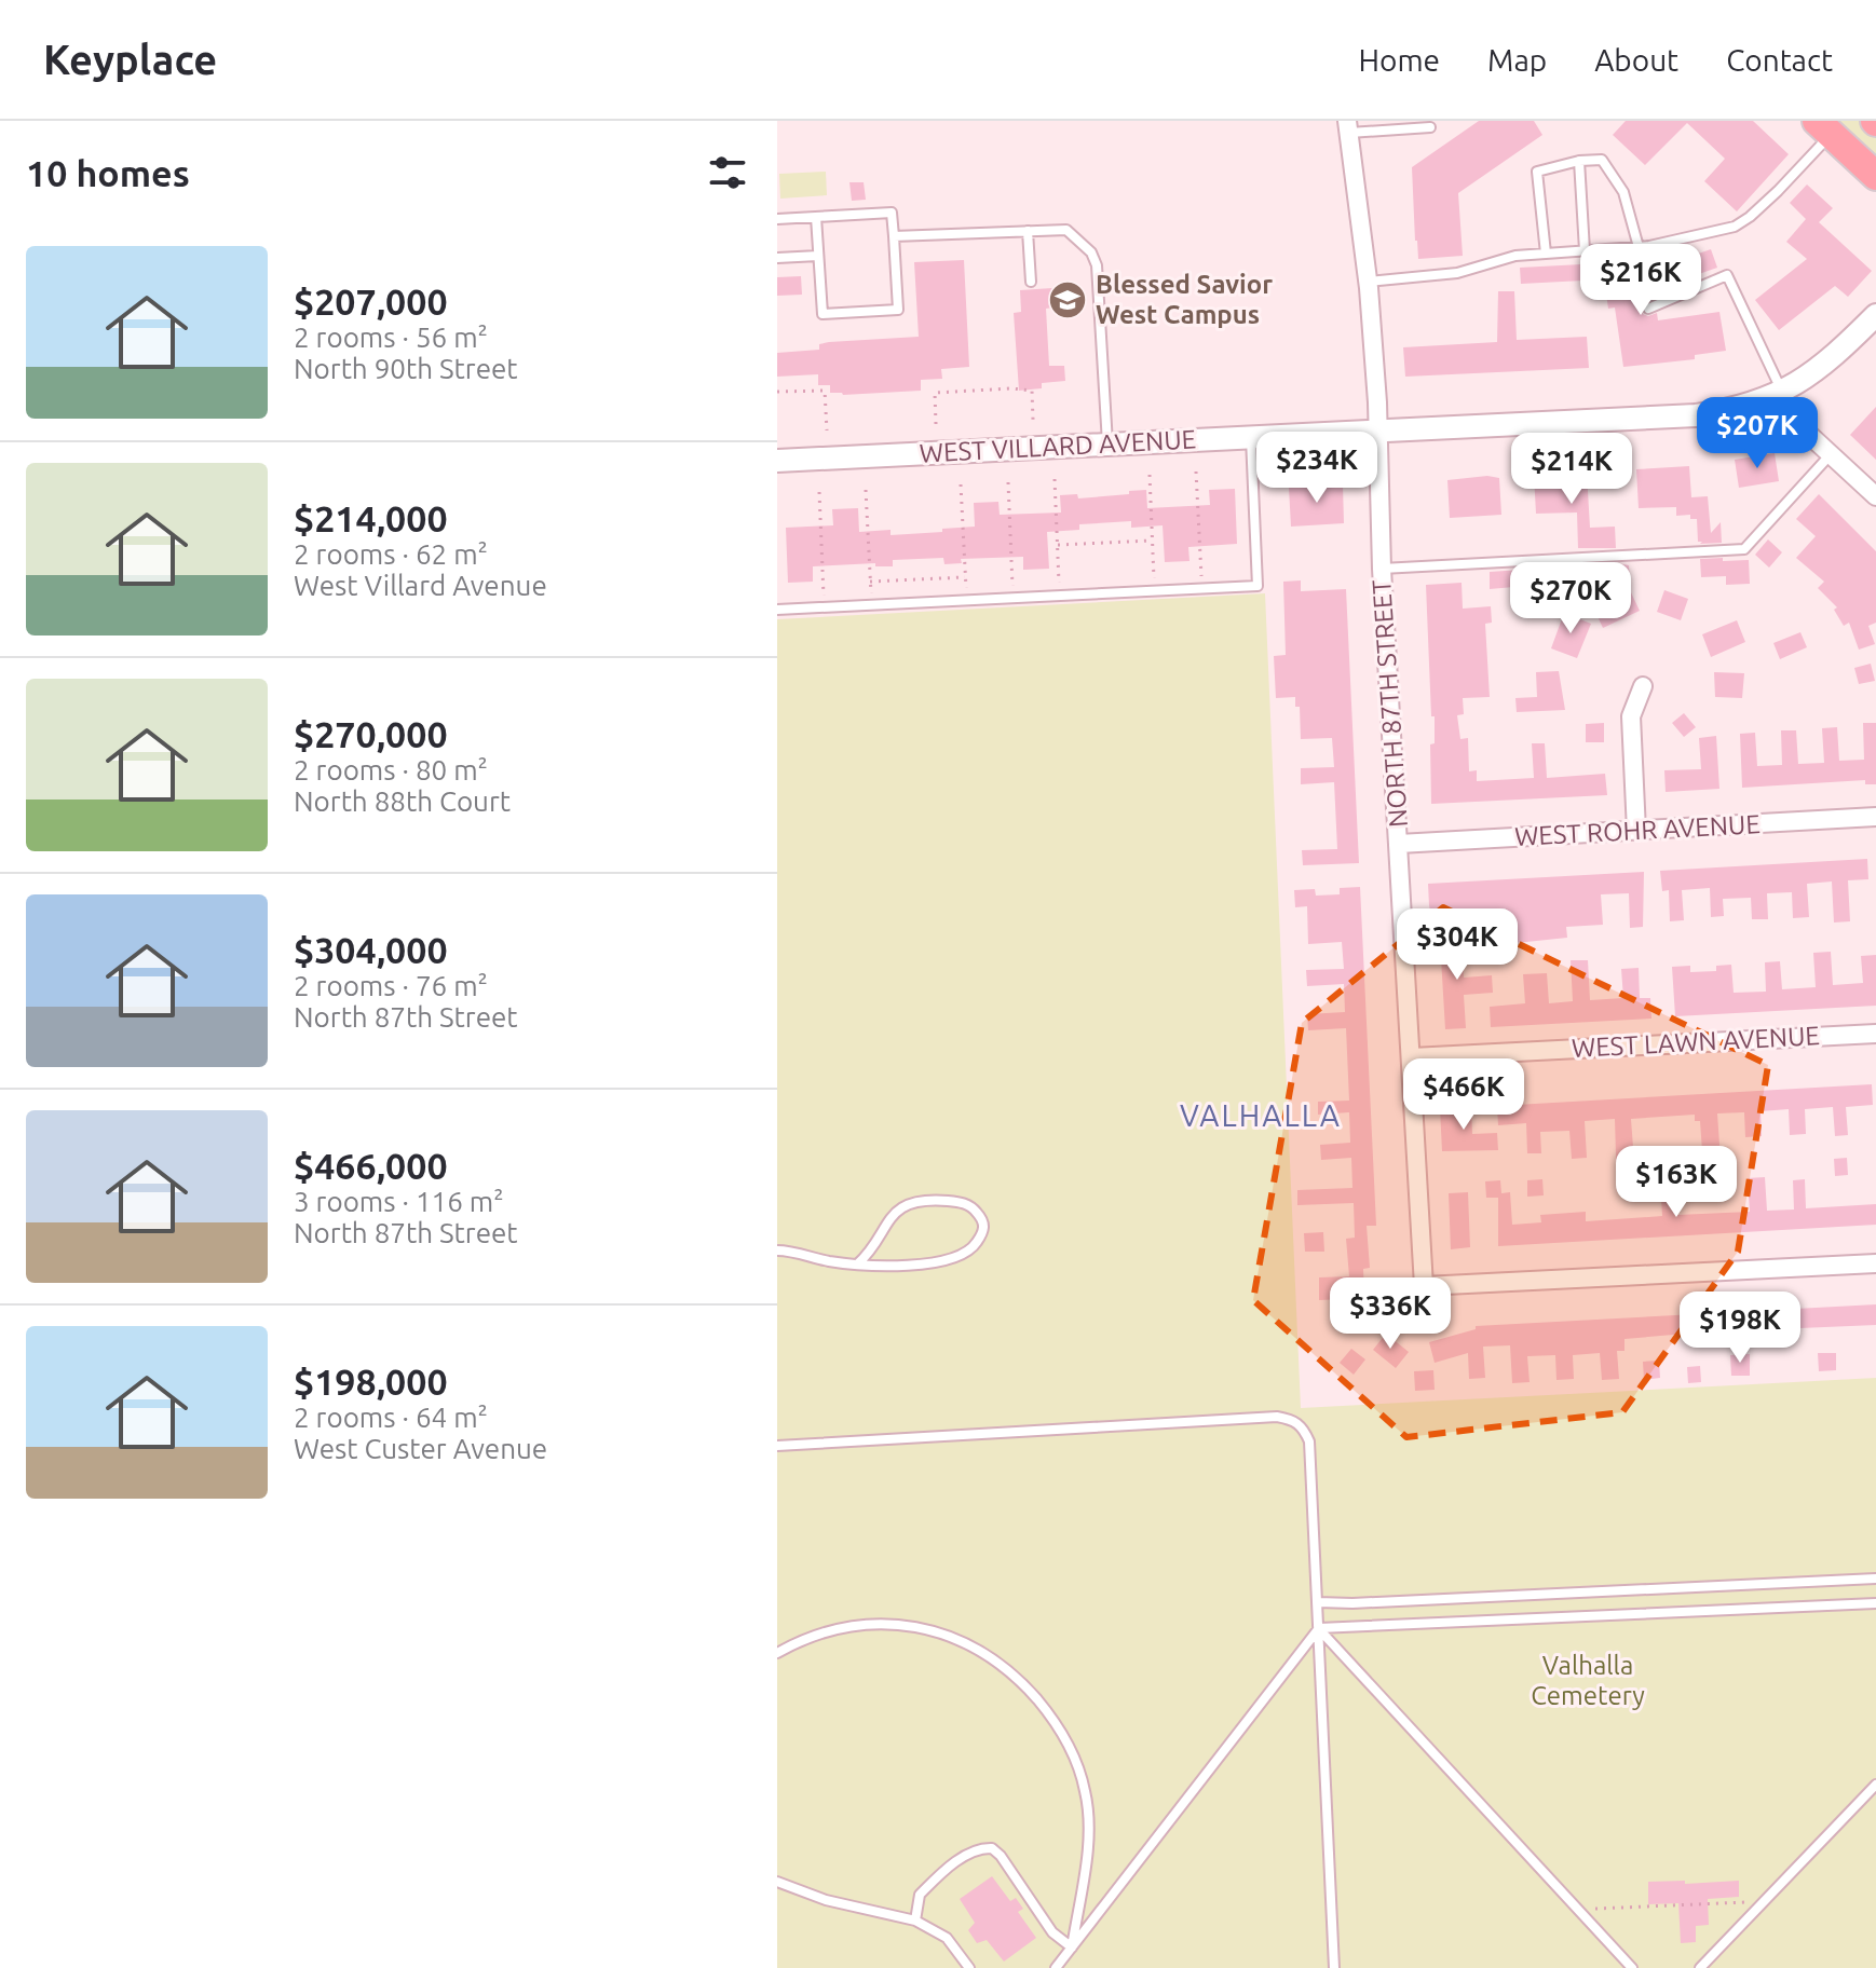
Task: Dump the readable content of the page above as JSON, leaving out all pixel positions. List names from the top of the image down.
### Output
{
  "streets": {
    "street": [
      "WEST VILLARD AVENUE",
      "NORTH 87TH STREET",
      "WEST ROHR AVENUE",
      "WEST LAWN AVENUE"
    ]
  },
  "crossings": [
    ["WEST VILLARD AVENUE", "NORTH 87TH STREET"],
    ["NORTH 87TH STREET", "WEST ROHR AVENUE"],
    ["NORTH 87TH STREET", "WEST LAWN AVENUE"]
  ],
  "districts": ["VALHALLA"],
  "parks": ["Valhalla Cemetery"],
  "places": {
    "school or university": ["Blessed Savior West Campus"]
  },
  "page": {
    "header": "Keyplace",
    "nav": [
      "Home",
      "Map",
      "About",
      "Contact"
    ],
    "heading": "10 homes",
    "list": [
      {
        "name": "$207,000",
        "note": "2 rooms · 56 m² · North 90th Street"
      },
      {
        "name": "$214,000",
        "note": "2 rooms · 62 m² · West Villard Avenue"
      },
      {
        "name": "$270,000",
        "note": "2 rooms · 80 m² · North 88th Court"
      },
      {
        "name": "$304,000",
        "note": "2 rooms · 76 m² · North 87th Street"
      },
      {
        "name": "$466,000",
        "note": "3 rooms · 116 m² · North 87th Street"
      },
      {
        "name": "$198,000",
        "note": "2 rooms · 64 m² · West Custer Avenue"
      }
    ],
    "price": [
      "$216K",
      "$207K",
      "$234K",
      "$214K",
      "$270K",
      "$304K",
      "$466K",
      "$163K",
      "$336K",
      "$198K"
    ]
  }
}
